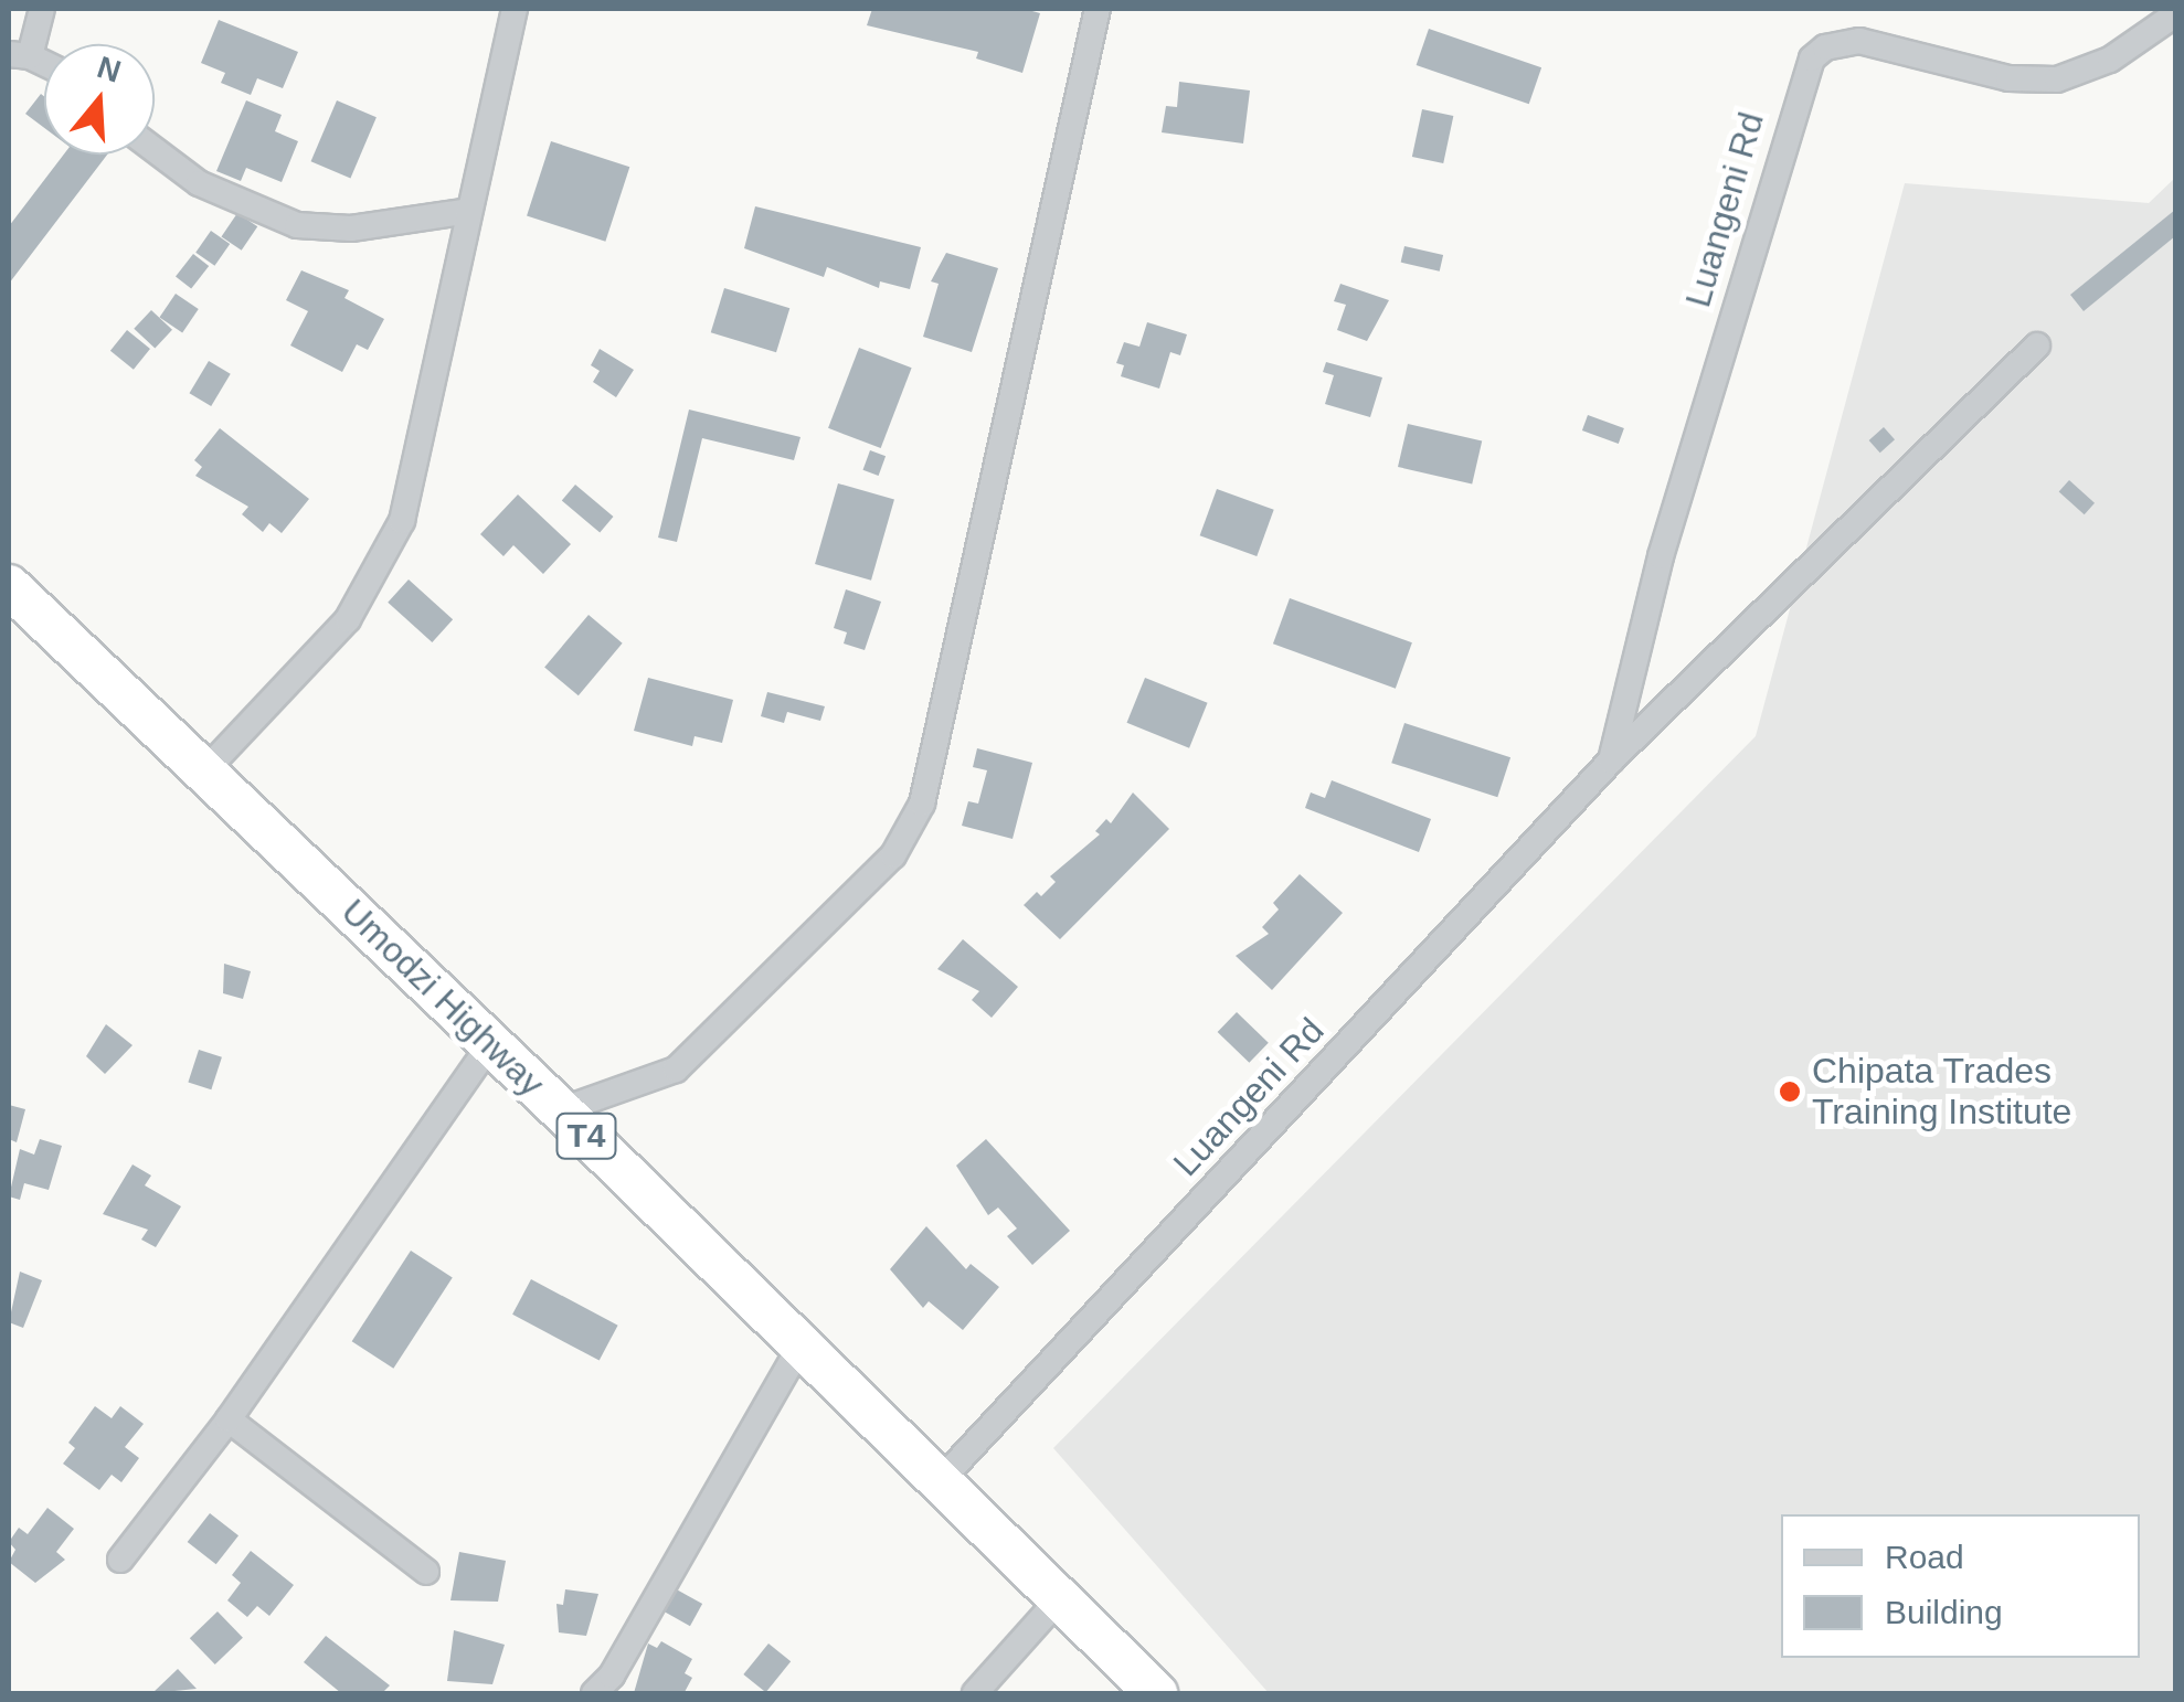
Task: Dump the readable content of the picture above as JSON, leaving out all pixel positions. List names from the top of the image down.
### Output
{
  "streets": {
    "highway": ["Umodzi Highway", "T4"],
    "street": ["Luangeni Rd"]
  },
  "crossings": [
    ["Luangeni Rd", "Umodzi Highway"]
  ],
  "places": ["Chipata Trades Training Institute"],
  "legend": ["Road", "Building"],
  "north": "top"
}
